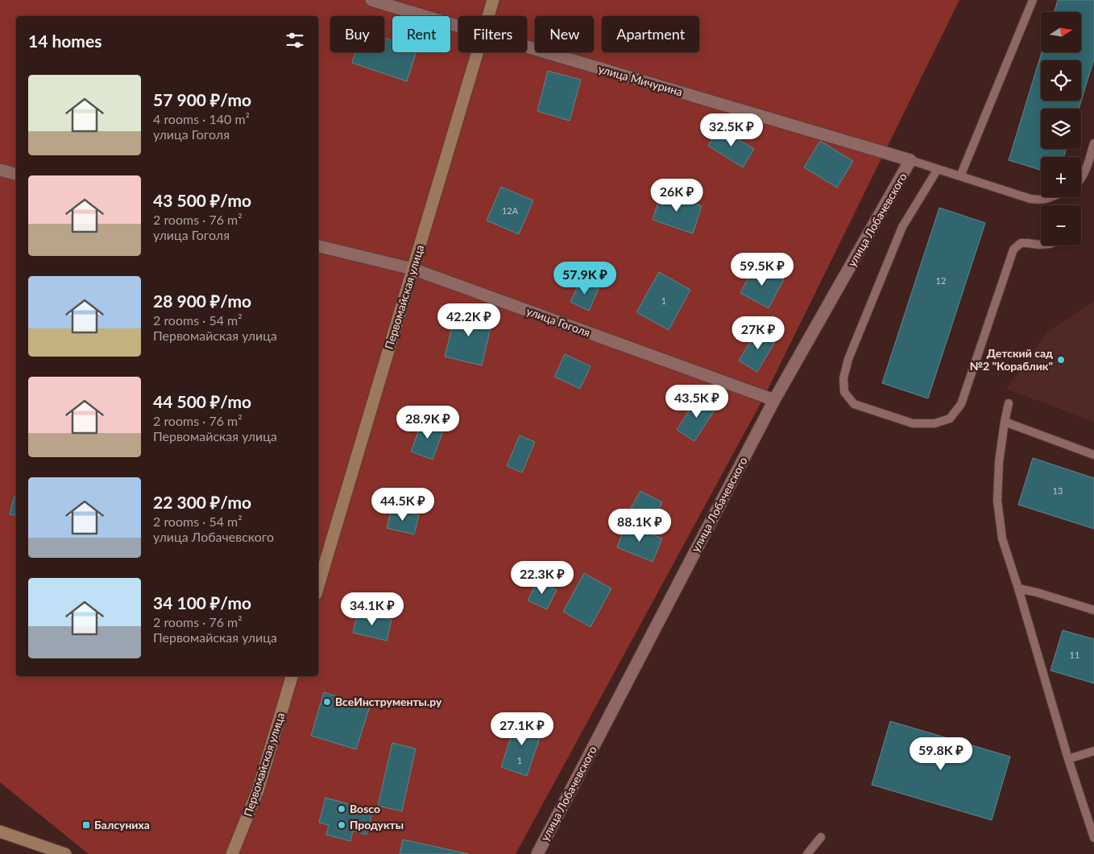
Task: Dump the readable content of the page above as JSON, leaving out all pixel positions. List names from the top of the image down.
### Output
{
  "streets": {
    "street": [
      "улица Мичурина",
      "улица Лобачевского",
      "Первомайская улица",
      "улица Гоголя"
    ]
  },
  "crossings": [
    ["улица Мичурина", "улица Лобачевского"],
    ["улица Лобачевского", "улица Гоголя"],
    ["Первомайская улица", "улица Гоголя"]
  ],
  "places": {
    "other": [
      "Детский сад №2 \"Кораблик\"",
      "ВсеИнструменты.ру",
      "Bosco",
      "Продукты"
    ],
    "transit": ["Балсуниха"]
  },
  "house_numbers": [
    "12А",
    "12",
    "1",
    "13",
    "11",
    "1"
  ],
  "north": "right",
  "page": {
    "map_buttons": ["+", "−"],
    "chip": [
      "Buy",
      "Rent",
      "Filters",
      "New",
      "Apartment"
    ],
    "heading": "14 homes",
    "list": [
      {
        "name": "57 900 ₽/mo",
        "note": "4 rooms · 140 m² · улица Гоголя"
      },
      {
        "name": "43 500 ₽/mo",
        "note": "2 rooms · 76 m² · улица Гоголя"
      },
      {
        "name": "28 900 ₽/mo",
        "note": "2 rooms · 54 m² · Первомайская улица"
      },
      {
        "name": "44 500 ₽/mo",
        "note": "2 rooms · 76 m² · Первомайская улица"
      },
      {
        "name": "22 300 ₽/mo",
        "note": "2 rooms · 54 m² · улица Лобачевского"
      },
      {
        "name": "34 100 ₽/mo",
        "note": "2 rooms · 76 m² · Первомайская улица"
      }
    ],
    "price": [
      "32.5K ₽",
      "26K ₽",
      "59.5K ₽",
      "57.9K ₽",
      "42.2K ₽",
      "27K ₽",
      "43.5K ₽",
      "28.9K ₽",
      "44.5K ₽",
      "88.1K ₽",
      "22.3K ₽",
      "34.1K ₽",
      "27.1K ₽",
      "59.8K ₽"
    ]
  }
}
